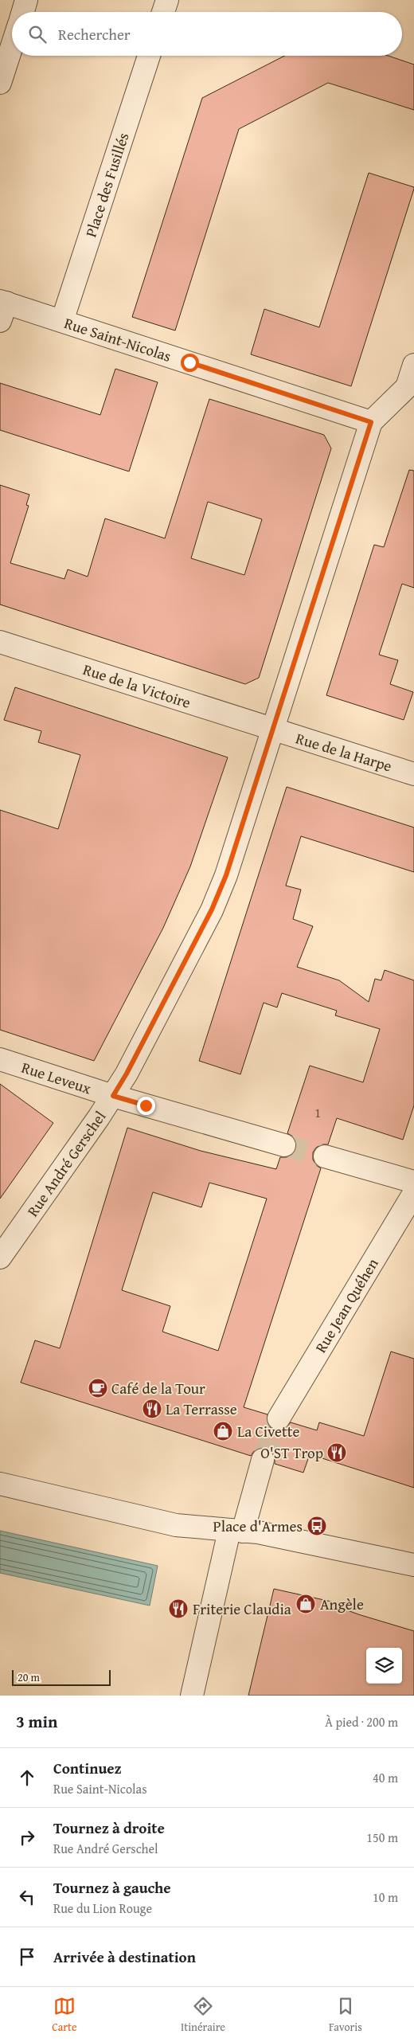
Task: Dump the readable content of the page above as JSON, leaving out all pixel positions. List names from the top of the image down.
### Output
{
  "streets": {
    "street": [
      "Place des Fusillés",
      "Rue Saint-Nicolas",
      "Rue de la Victoire",
      "Rue de la Harpe",
      "Rue Leveux",
      "Rue André Gerschel",
      "Rue Jean Quéhen"
    ]
  },
  "crossings": [
    ["Place des Fusillés", "Rue Saint-Nicolas"],
    ["Rue Saint-Nicolas", "Rue André Gerschel"],
    ["Rue de la Victoire", "Rue de la Harpe"],
    ["Rue de la Victoire", "Rue André Gerschel"],
    ["Rue de la Harpe", "Rue André Gerschel"],
    ["Rue Leveux", "Rue André Gerschel"]
  ],
  "places": {
    "cafe": ["Café de la Tour"],
    "restaurant": ["La Terrasse", "O'ST Trop", "Friterie Claudia"],
    "shop": ["La Civette", "Angèle"],
    "bus stop": ["Place d'Armes"]
  },
  "house_numbers": ["1"],
  "scale_bar": "20 m",
  "page": {
    "search": "Rechercher",
    "scale": "20 m",
    "heading": ["3 min", "À pied · 200 m"],
    "list": [
      ["Continuez", "Rue Saint-Nicolas", "40 m"],
      ["Tournez à droite", "Rue André Gerschel", "150 m"],
      ["Tournez à gauche", "Rue du Lion Rouge", "10 m"],
      "Arrivée à destination"
    ],
    "nav": ["Carte", "Itinéraire", "Favoris"]
  }
}
